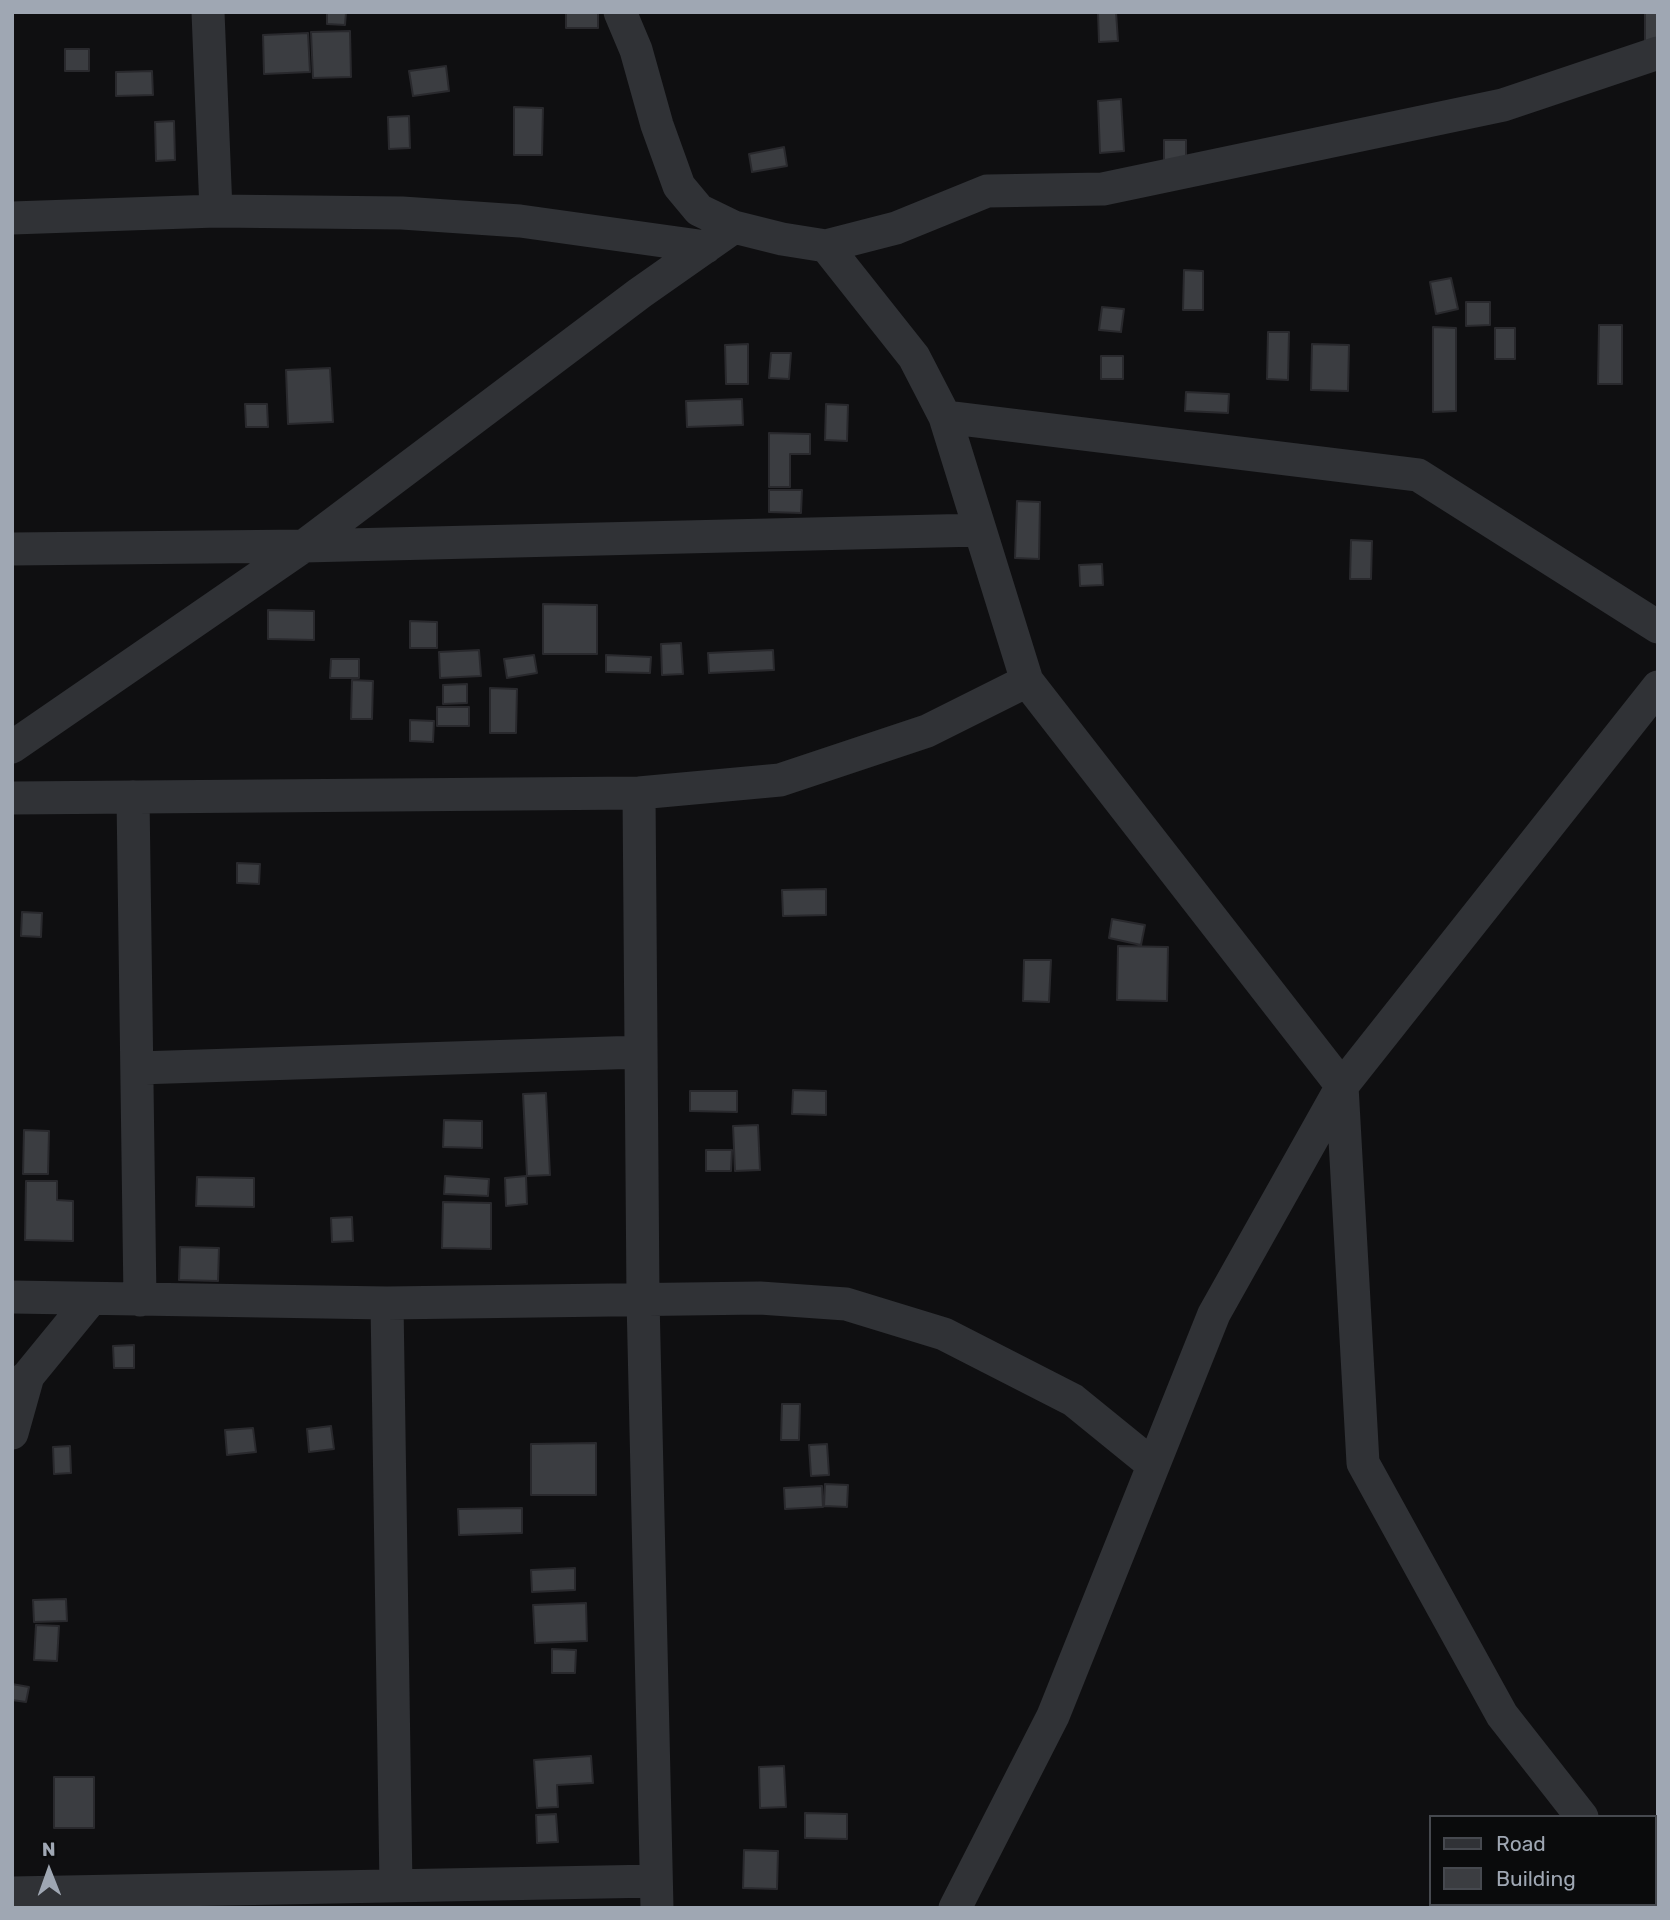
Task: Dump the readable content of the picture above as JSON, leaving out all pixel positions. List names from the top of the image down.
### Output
{
  "legend": ["Road", "Building"],
  "north": "top"
}
